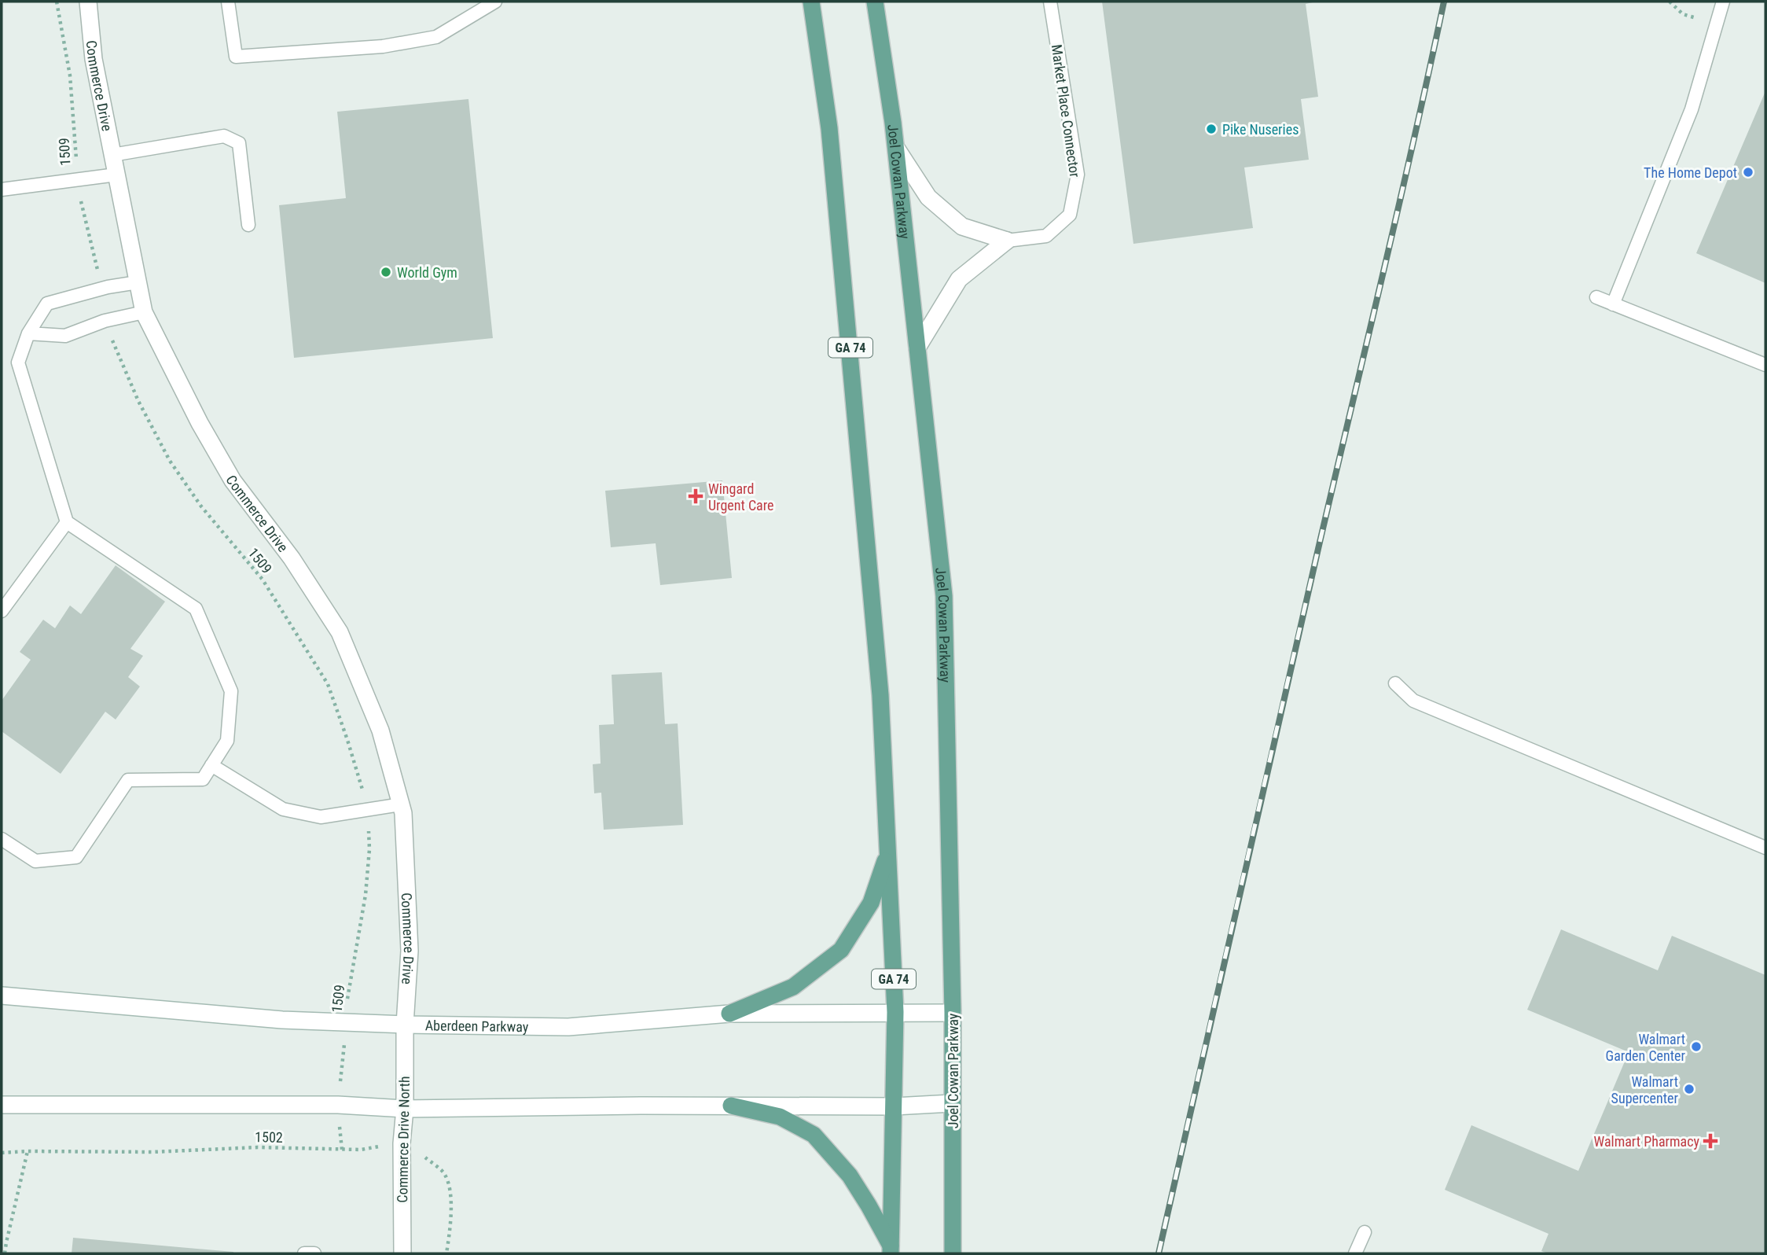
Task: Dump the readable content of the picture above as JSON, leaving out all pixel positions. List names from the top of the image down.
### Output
{
  "streets": {
    "main road": ["Joel Cowan Parkway", "GA 74"],
    "street": [
      "Commerce Drive",
      "Market Place Connector",
      "Aberdeen Parkway",
      "Commerce Drive North"
    ],
    "path": ["1509", "1502"]
  },
  "crossings": [
    ["Commerce Drive", "Aberdeen Parkway"],
    ["Commerce Drive", "Commerce Drive North"],
    ["Market Place Connector", "Joel Cowan Parkway"],
    ["1509", "Aberdeen Parkway"],
    ["1509", "1502"],
    ["Joel Cowan Parkway", "Aberdeen Parkway"],
    ["GA 74", "Aberdeen Parkway"],
    ["Aberdeen Parkway", "Commerce Drive North"],
    ["1502", "Commerce Drive North"]
  ],
  "places": {
    "other": [
      "Pike Nuseries",
      "The Home Depot",
      "World Gym",
      "Walmart Garden Center",
      "Walmart Supercenter"
    ],
    "health": ["Wingard Urgent Care", "Walmart Pharmacy"]
  }
}
